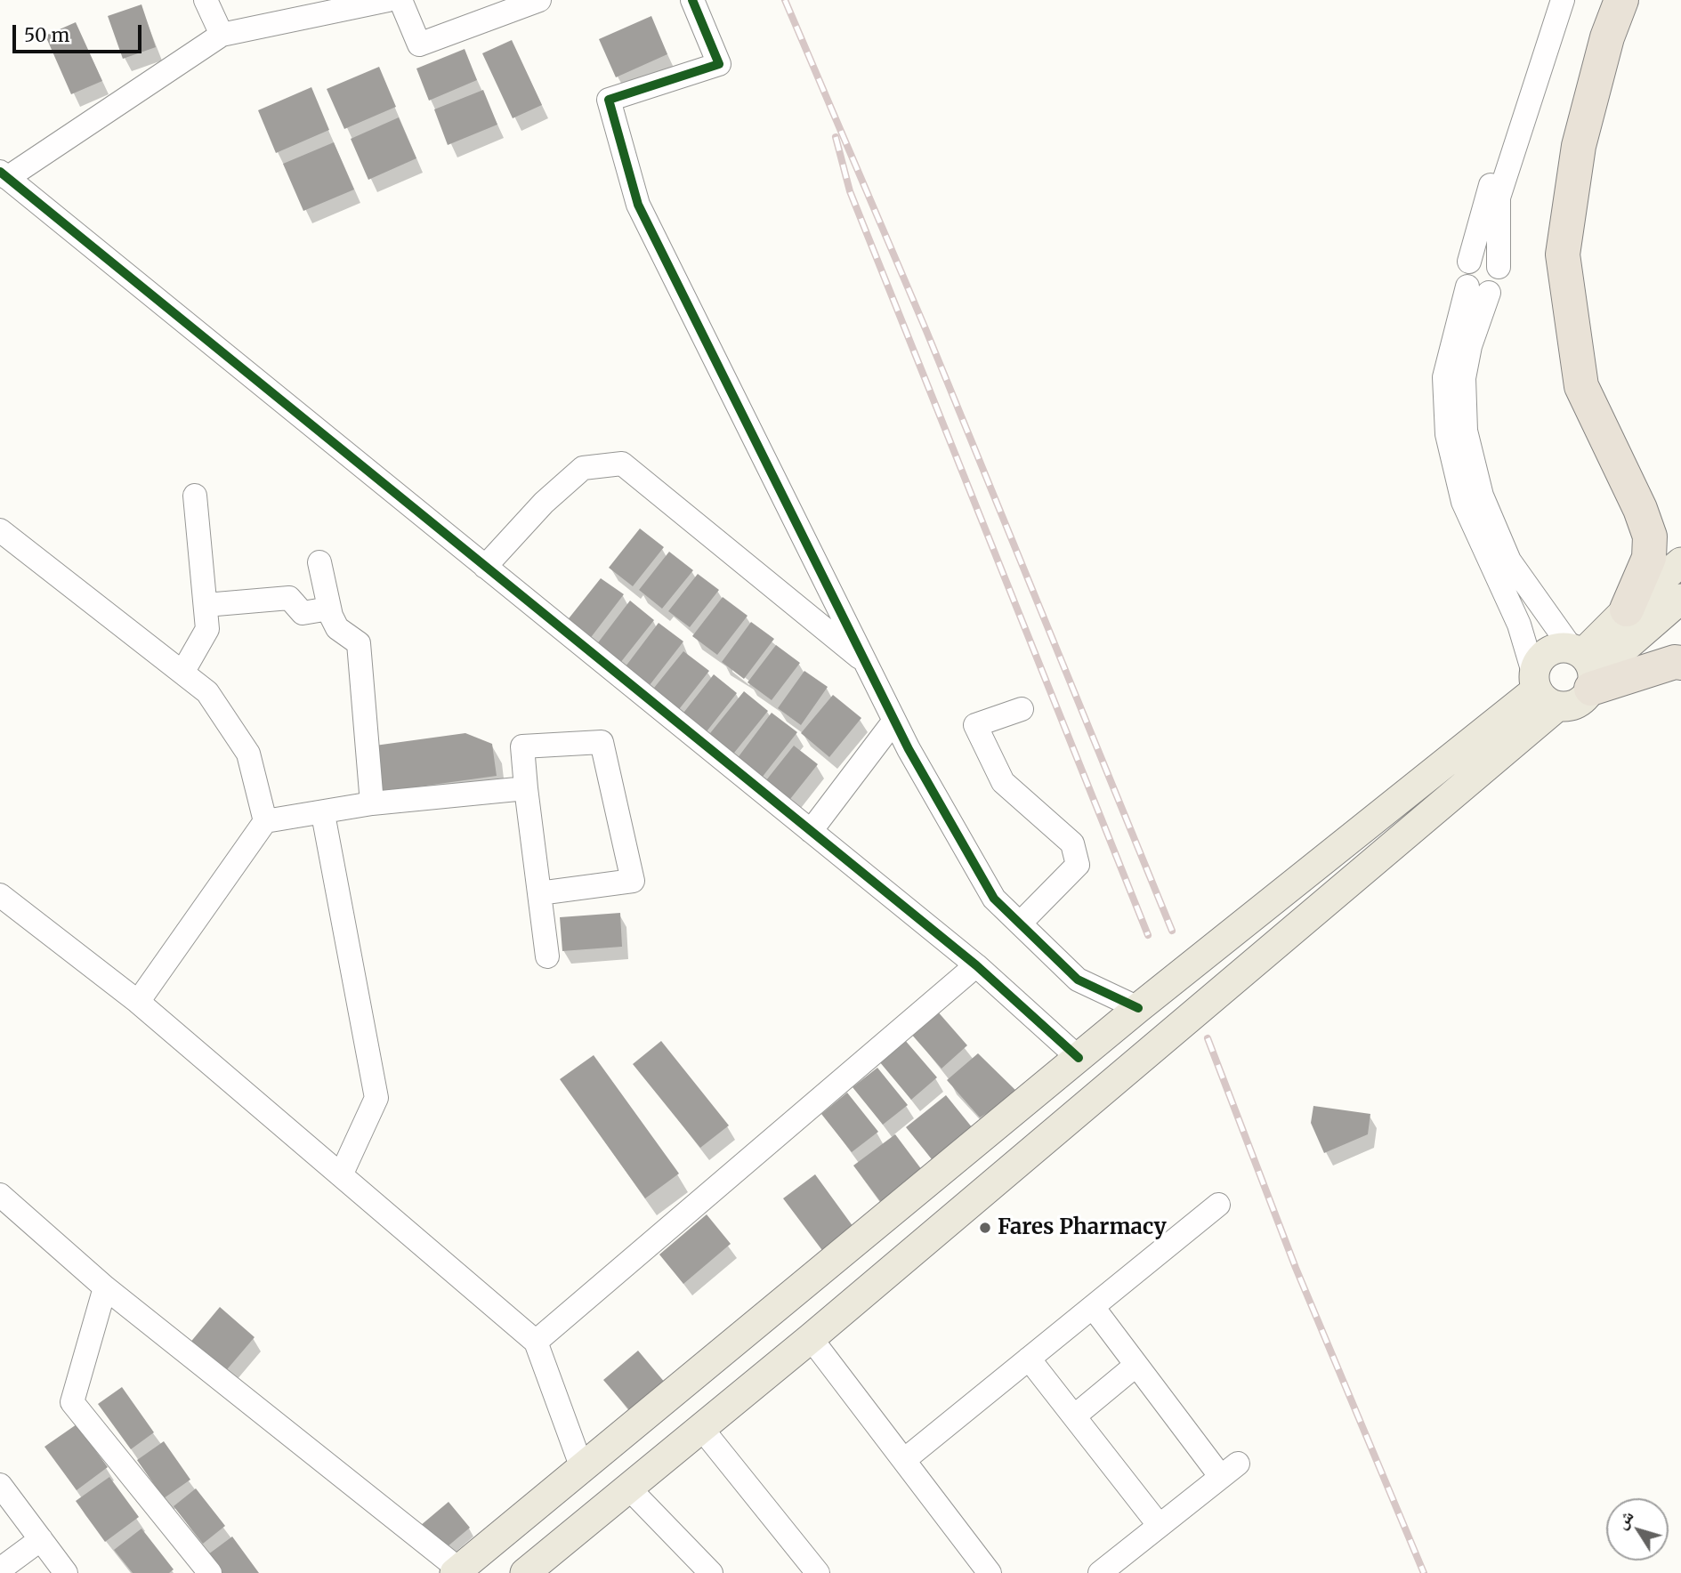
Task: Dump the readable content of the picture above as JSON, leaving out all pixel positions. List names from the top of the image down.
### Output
{
  "places": ["Fares Pharmacy"],
  "scale_bar": "50 m",
  "north": "top left"
}
